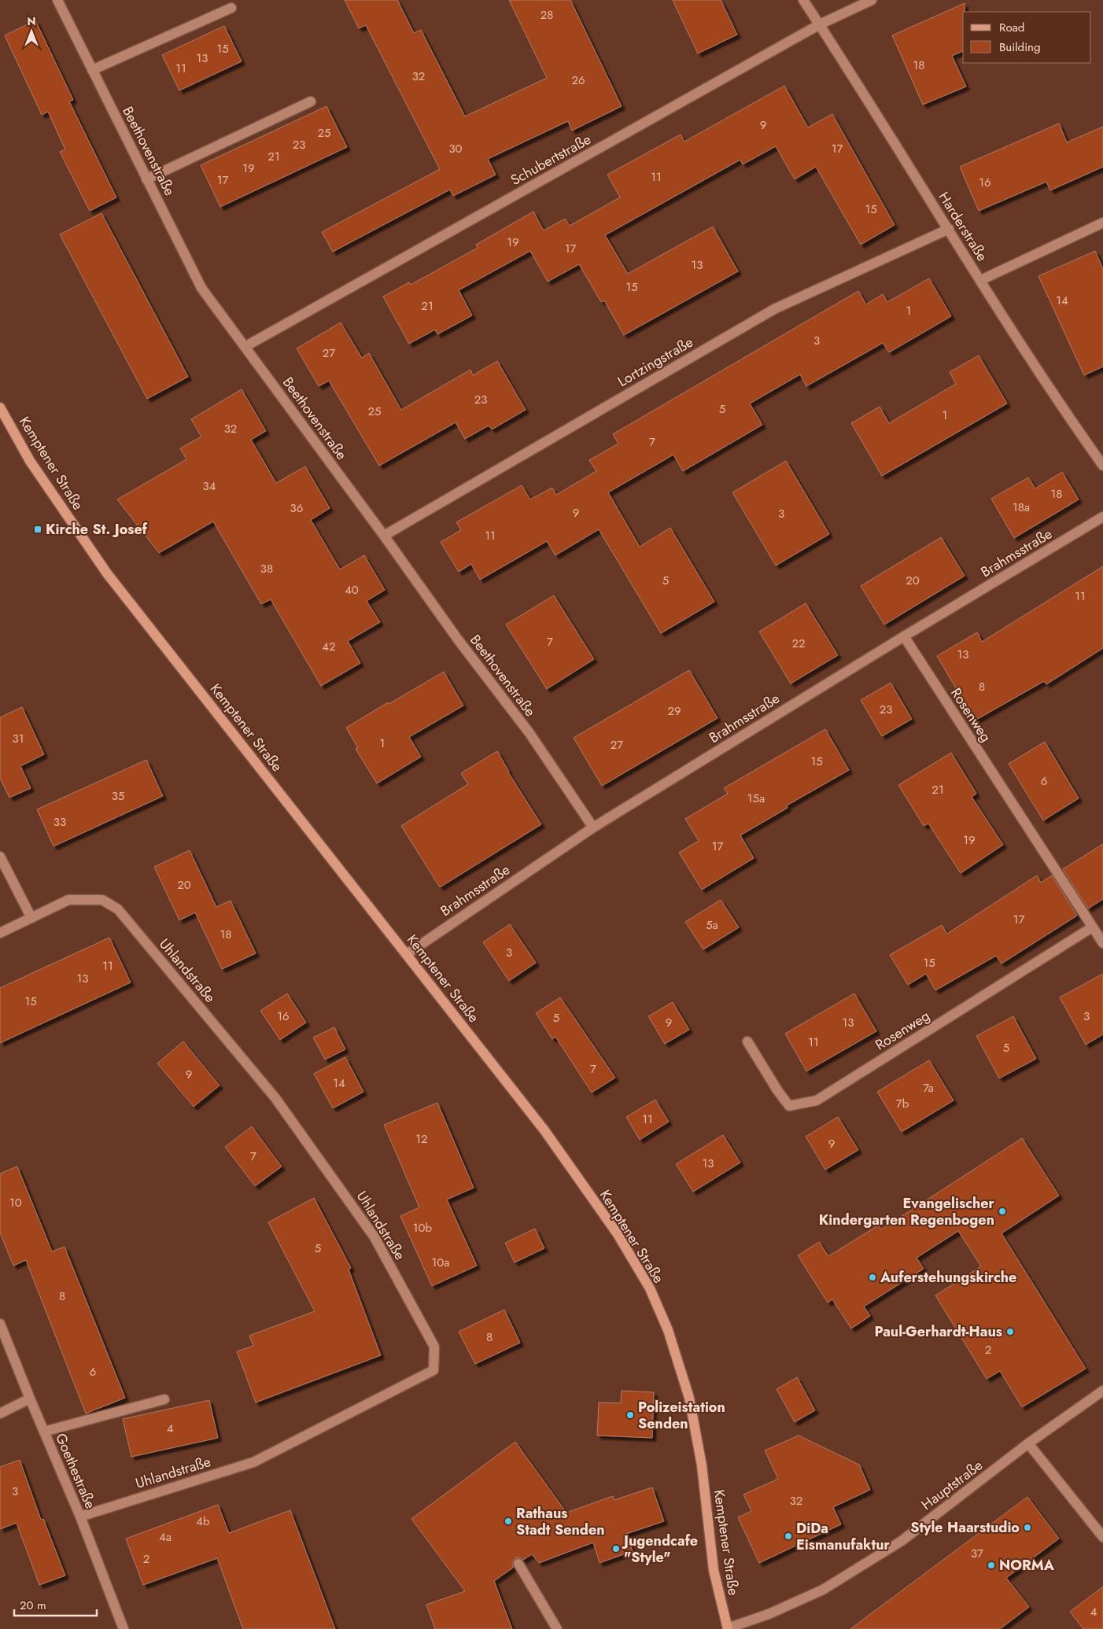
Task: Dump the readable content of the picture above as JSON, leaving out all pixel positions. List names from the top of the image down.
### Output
{
  "streets": {
    "main road": ["Kemptener Straße"],
    "street": [
      "Beethovenstraße",
      "Schubertstraße",
      "Harderstraße",
      "Lortzingstraße",
      "Brahmsstraße",
      "Rosenweg",
      "Uhlandstraße",
      "Goethestraße",
      "Hauptstraße"
    ]
  },
  "crossings": [
    ["Beethovenstraße", "Schubertstraße"],
    ["Beethovenstraße", "Lortzingstraße"],
    ["Beethovenstraße", "Brahmsstraße"],
    ["Schubertstraße", "Harderstraße"],
    ["Harderstraße", "Lortzingstraße"],
    ["Kemptener Straße", "Brahmsstraße"],
    ["Kemptener Straße", "Hauptstraße"],
    ["Brahmsstraße", "Rosenweg"],
    ["Uhlandstraße", "Goethestraße"]
  ],
  "places": {
    "transit": ["Kirche St. Josef"],
    "other": [
      "Evangelischer Kindergarten Regenbogen",
      "Auferstehungskirche",
      "Paul-Gerhardt-Haus",
      "Polizeistation Senden",
      "Rathaus Stadt Senden",
      "Style Haarstudio",
      "DiDa Eismanufaktur",
      "Jugendcafe \"Style\"",
      "NORMA"
    ]
  },
  "house_numbers": [
    "28",
    "15",
    "13",
    "18",
    "11",
    "32",
    "26",
    "9",
    "25",
    "23",
    "30",
    "17",
    "21",
    "19",
    "11",
    "17",
    "16",
    "15",
    "19",
    "17",
    "13",
    "15",
    "14",
    "21",
    "1",
    "3",
    "27",
    "23",
    "5",
    "25",
    "1",
    "32",
    "7",
    "34",
    "18",
    "18a",
    "36",
    "9",
    "3",
    "11",
    "38",
    "5",
    "20",
    "40",
    "11",
    "7",
    "22",
    "42",
    "13",
    "8",
    "23",
    "29",
    "31",
    "1",
    "27",
    "15",
    "6",
    "21",
    "35",
    "15a",
    "33",
    "19",
    "17",
    "20",
    "17",
    "5a",
    "18",
    "3",
    "15",
    "11",
    "13",
    "15",
    "16",
    "3",
    "5",
    "9",
    "13",
    "11",
    "5",
    "7",
    "9",
    "14",
    "7a",
    "7b",
    "11",
    "12",
    "9",
    "7",
    "13",
    "10",
    "10b",
    "5",
    "10a",
    "8",
    "8",
    "2",
    "6",
    "4",
    "3",
    "32",
    "4b",
    "4a",
    "37",
    "2",
    "4"
  ],
  "legend": ["Road", "Building"],
  "scale_bar": "20 m",
  "north": "top"
}
